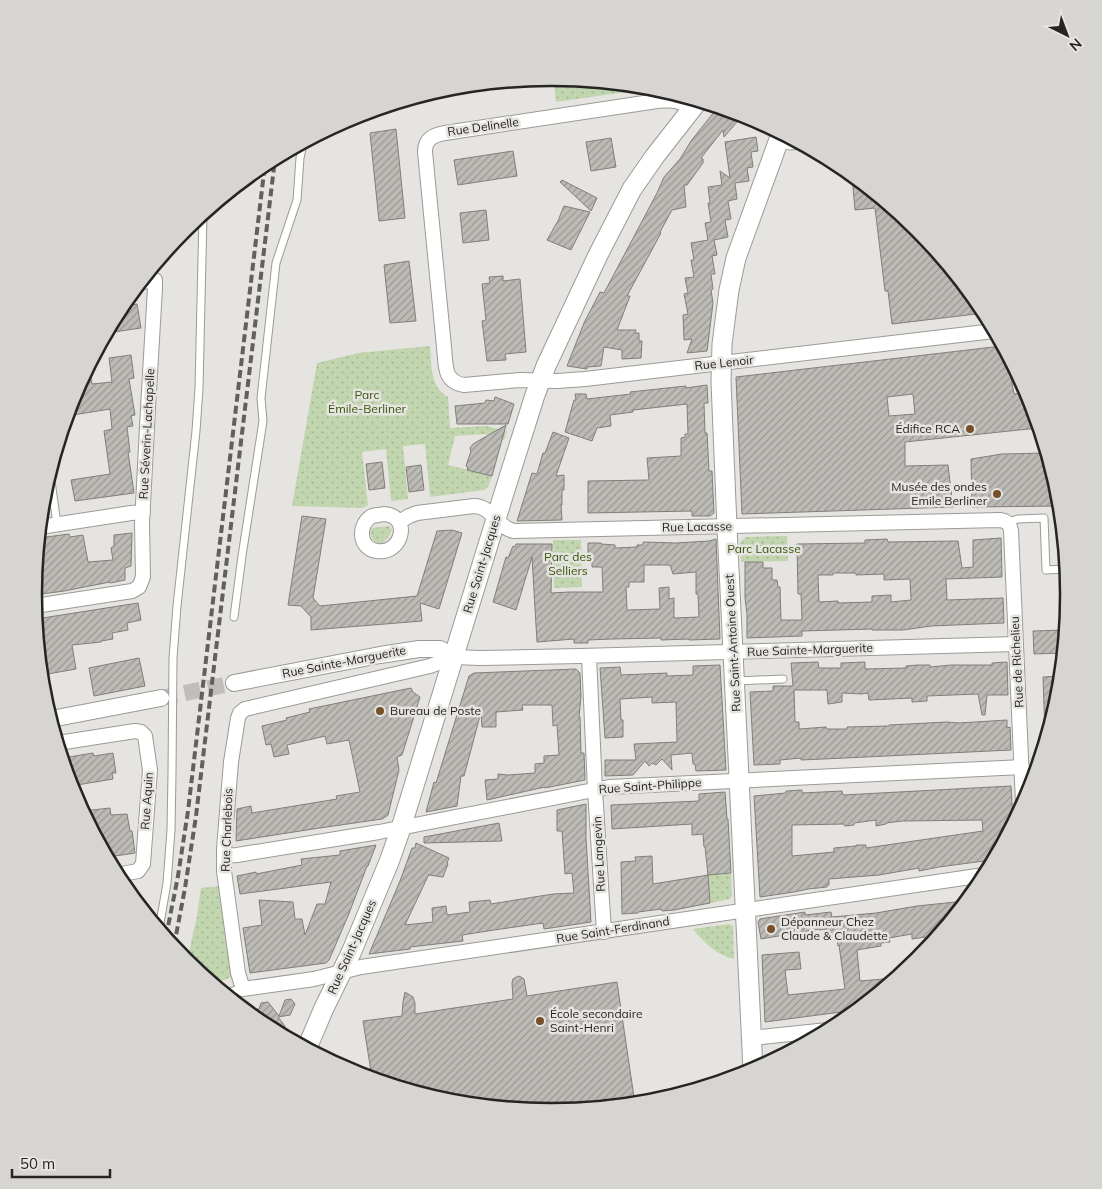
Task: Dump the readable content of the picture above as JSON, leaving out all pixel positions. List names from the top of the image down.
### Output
{
  "streets": {
    "main road": ["Rue Saint-Jacques", "Rue Saint-Antoine Ouest"],
    "street": [
      "Rue Delinelle",
      "Rue Lenoir",
      "Rue Séverin-Lachapelle",
      "Rue Lacasse",
      "Rue Sainte-Marguerite",
      "Rue de Richelieu",
      "Rue Saint-Philippe",
      "Rue Aquin",
      "Rue Charlebois",
      "Rue Langevin",
      "Rue Saint-Ferdinand"
    ]
  },
  "crossings": [
    ["Rue Delinelle", "Rue Lenoir"],
    ["Rue Lenoir", "Rue Saint-Jacques"],
    ["Rue Lenoir", "Rue Saint-Antoine Ouest"],
    ["Rue Lacasse", "Rue Saint-Jacques"],
    ["Rue Lacasse", "Rue Saint-Antoine Ouest"],
    ["Rue Lacasse", "Rue de Richelieu"],
    ["Rue Saint-Jacques", "Rue Sainte-Marguerite"],
    ["Rue Saint-Jacques", "Rue Saint-Philippe"],
    ["Rue Saint-Jacques", "Rue Saint-Ferdinand"],
    ["Rue Saint-Antoine Ouest", "Rue Sainte-Marguerite"],
    ["Rue Saint-Antoine Ouest", "Rue Saint-Philippe"],
    ["Rue Saint-Antoine Ouest", "Rue Saint-Ferdinand"],
    ["Rue Sainte-Marguerite", "Rue de Richelieu"],
    ["Rue Sainte-Marguerite", "Rue Charlebois"],
    ["Rue Sainte-Marguerite", "Rue Langevin"],
    ["Rue de Richelieu", "Rue Saint-Philippe"],
    ["Rue Saint-Philippe", "Rue Charlebois"],
    ["Rue Saint-Philippe", "Rue Langevin"],
    ["Rue Charlebois", "Rue Saint-Ferdinand"],
    ["Rue Langevin", "Rue Saint-Ferdinand"]
  ],
  "parks": ["Parc Émile-Berliner", "Parc Lacasse", "Parc des Selliers"],
  "places": [
    "Édifice RCA",
    "Musée des ondes Emile Berliner",
    "Bureau de Poste",
    "Dépanneur Chez Claude & Claudette",
    "École secondaire Saint-Henri"
  ],
  "scale_bar": "50 m",
  "north": "bottom right"
}
